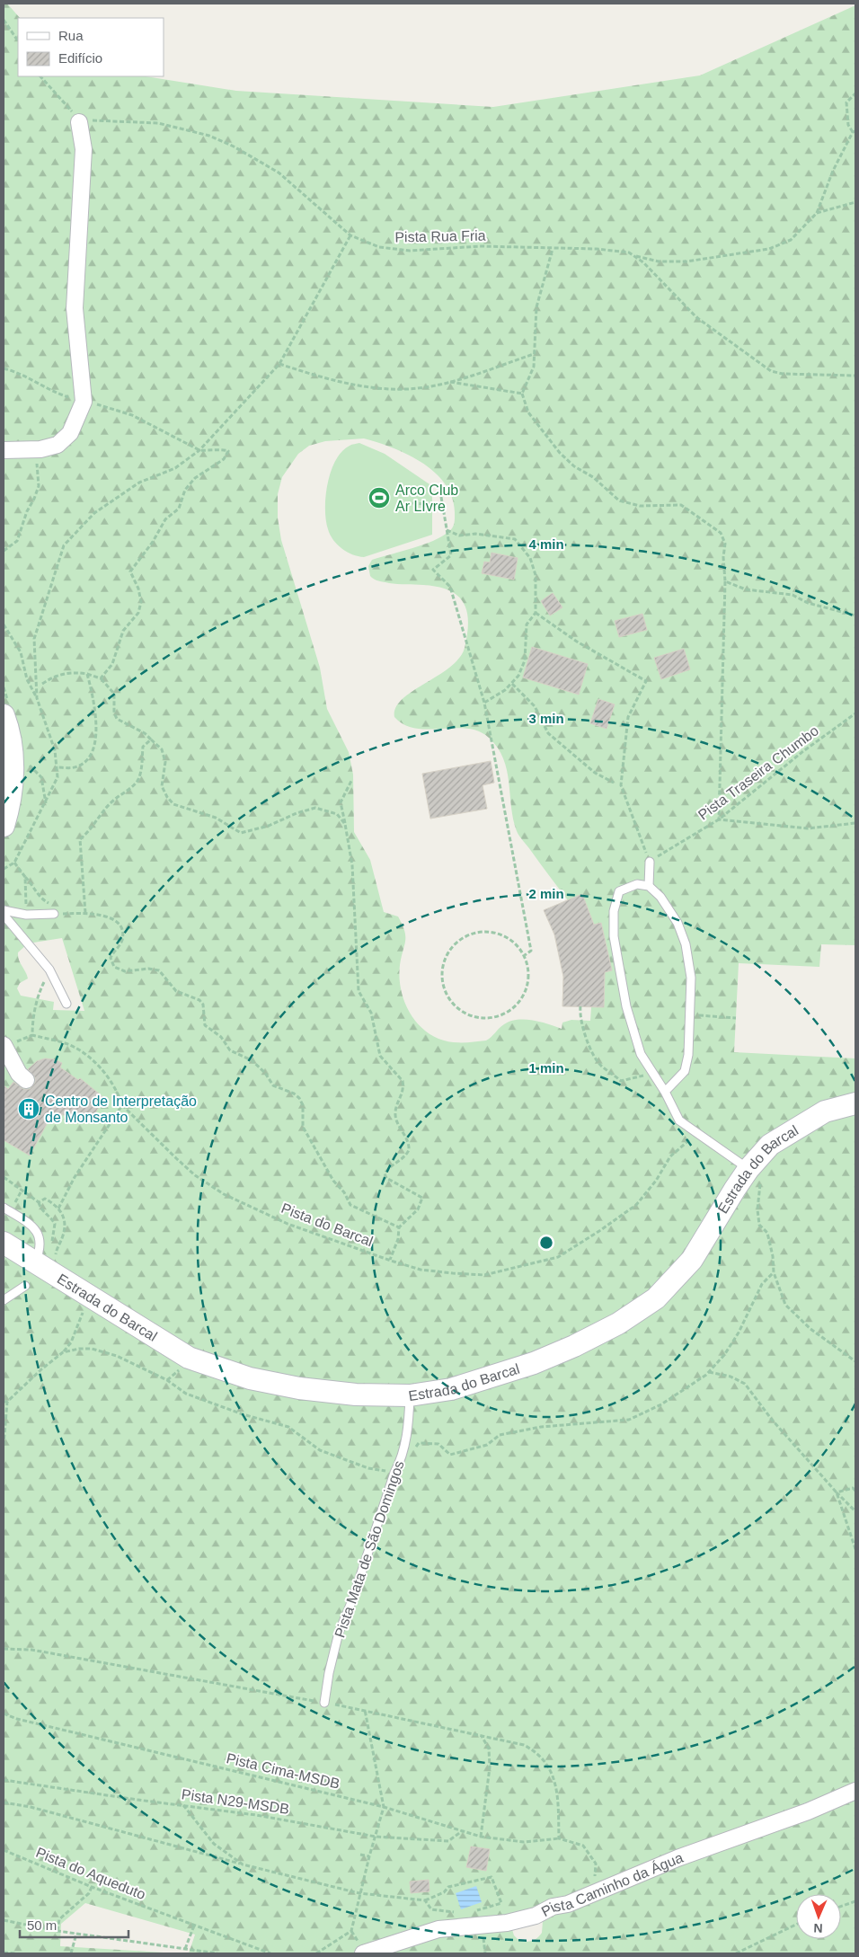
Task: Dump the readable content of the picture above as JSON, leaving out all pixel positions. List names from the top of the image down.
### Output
{
  "streets": {
    "street": ["Estrada do Barcal", "Pista Caminho da Água"],
    "lane": ["Pista Mata de São Domingos"],
    "path": [
      "Pista Rua Fria",
      "Pista Traseira Chumbo",
      "Pista do Barcal",
      "Pista Cima-MSDB",
      "Pista N29-MSDB",
      "Pista do Aqueduto"
    ]
  },
  "crossings": [
    ["Estrada do Barcal", "Pista Mata de São Domingos"],
    ["Pista Cima-MSDB", "Pista N29-MSDB"]
  ],
  "places": {
    "sports": ["Arco Club Ar LIvre"],
    "building": ["Centro de Interpretação de Monsanto"]
  },
  "legend": ["Rua", "Edifício"],
  "scale_bar": "50 m",
  "north": "bottom",
  "rings": [
    "4 min",
    "3 min",
    "2 min",
    "1 min"
  ]
}
